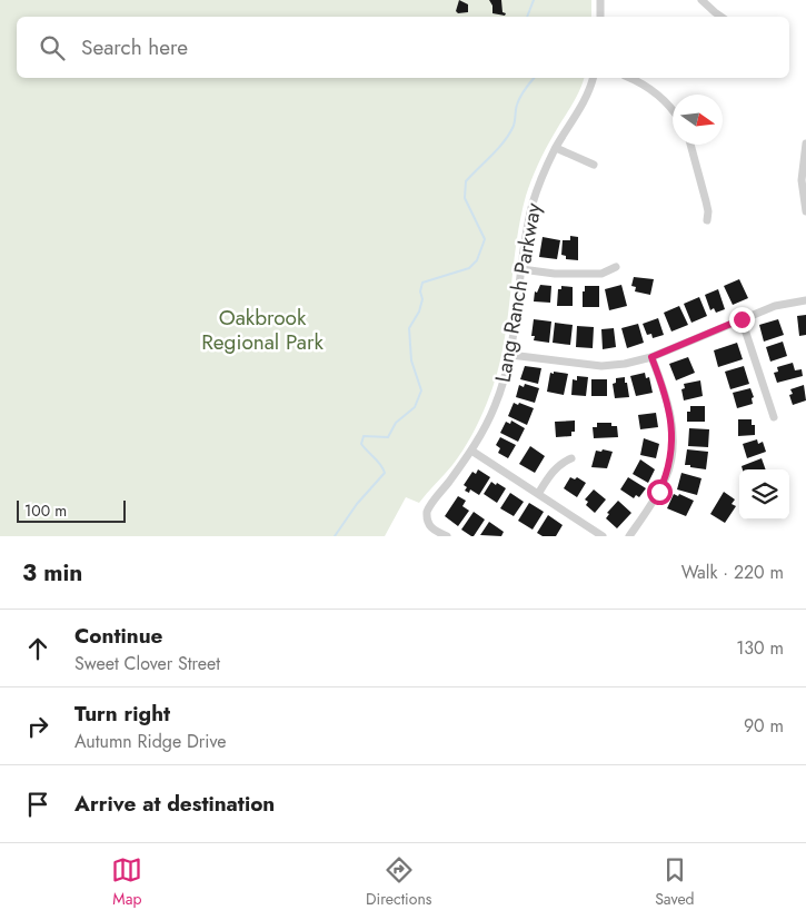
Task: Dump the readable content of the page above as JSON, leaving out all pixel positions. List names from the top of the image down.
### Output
{
  "streets": {
    "street": ["Lang Ranch Parkway"]
  },
  "parks": ["Oakbrook Regional Park"],
  "scale_bar": "100 m",
  "north": "right",
  "page": {
    "search": "Search here",
    "scale": "100 m",
    "heading": ["3 min", "Walk · 220 m"],
    "list": [
      ["Continue", "Sweet Clover Street", "130 m"],
      ["Turn right", "Autumn Ridge Drive", "90 m"],
      "Arrive at destination"
    ],
    "nav": ["Map", "Directions", "Saved"]
  }
}
